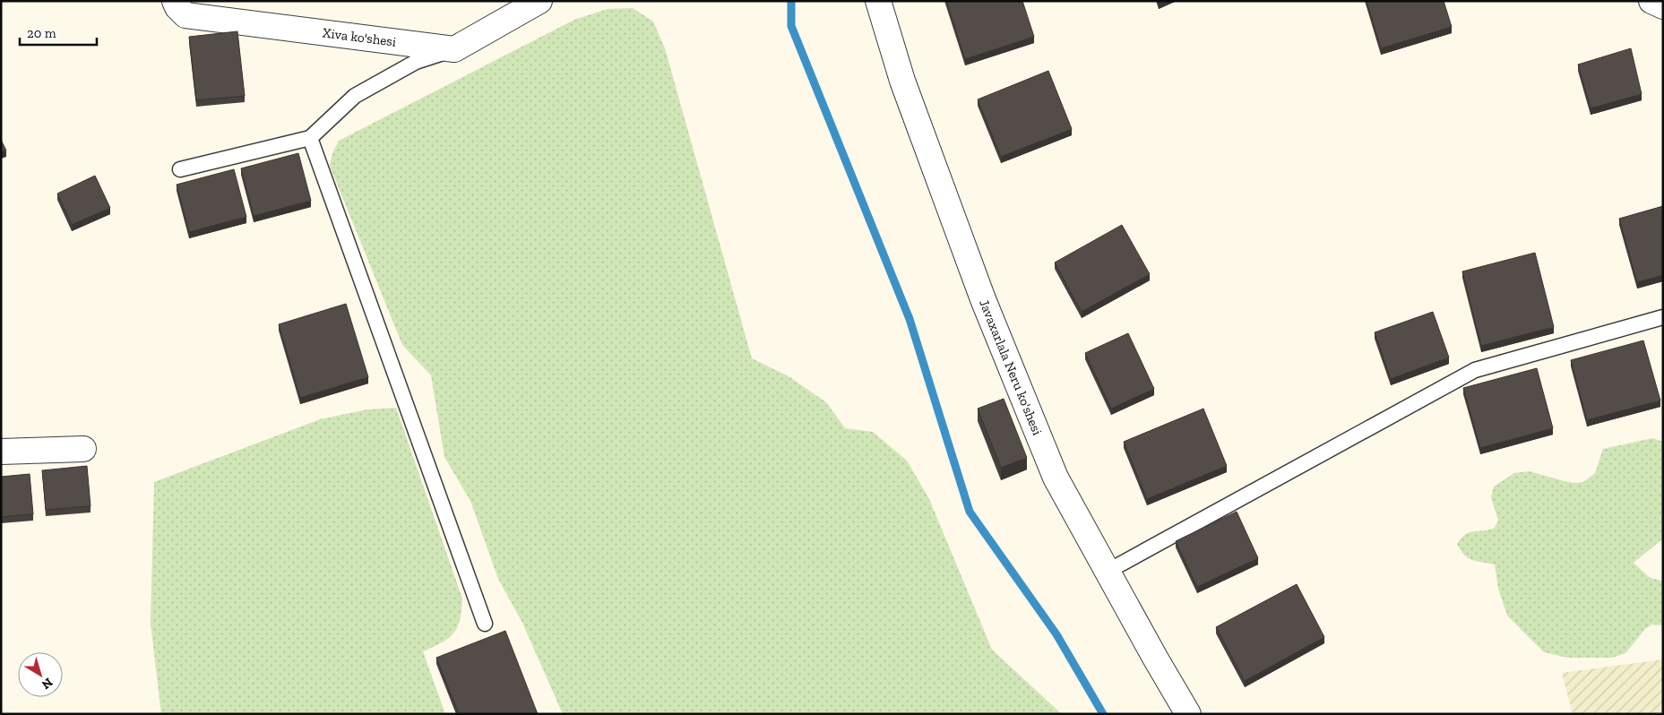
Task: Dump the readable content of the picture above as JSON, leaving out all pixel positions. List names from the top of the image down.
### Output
{
  "streets": {
    "street": ["Xiva ko'shesi", "Javaxarlala Neru ko'shesi"]
  },
  "scale_bar": "20 m",
  "north": "bottom right"
}
